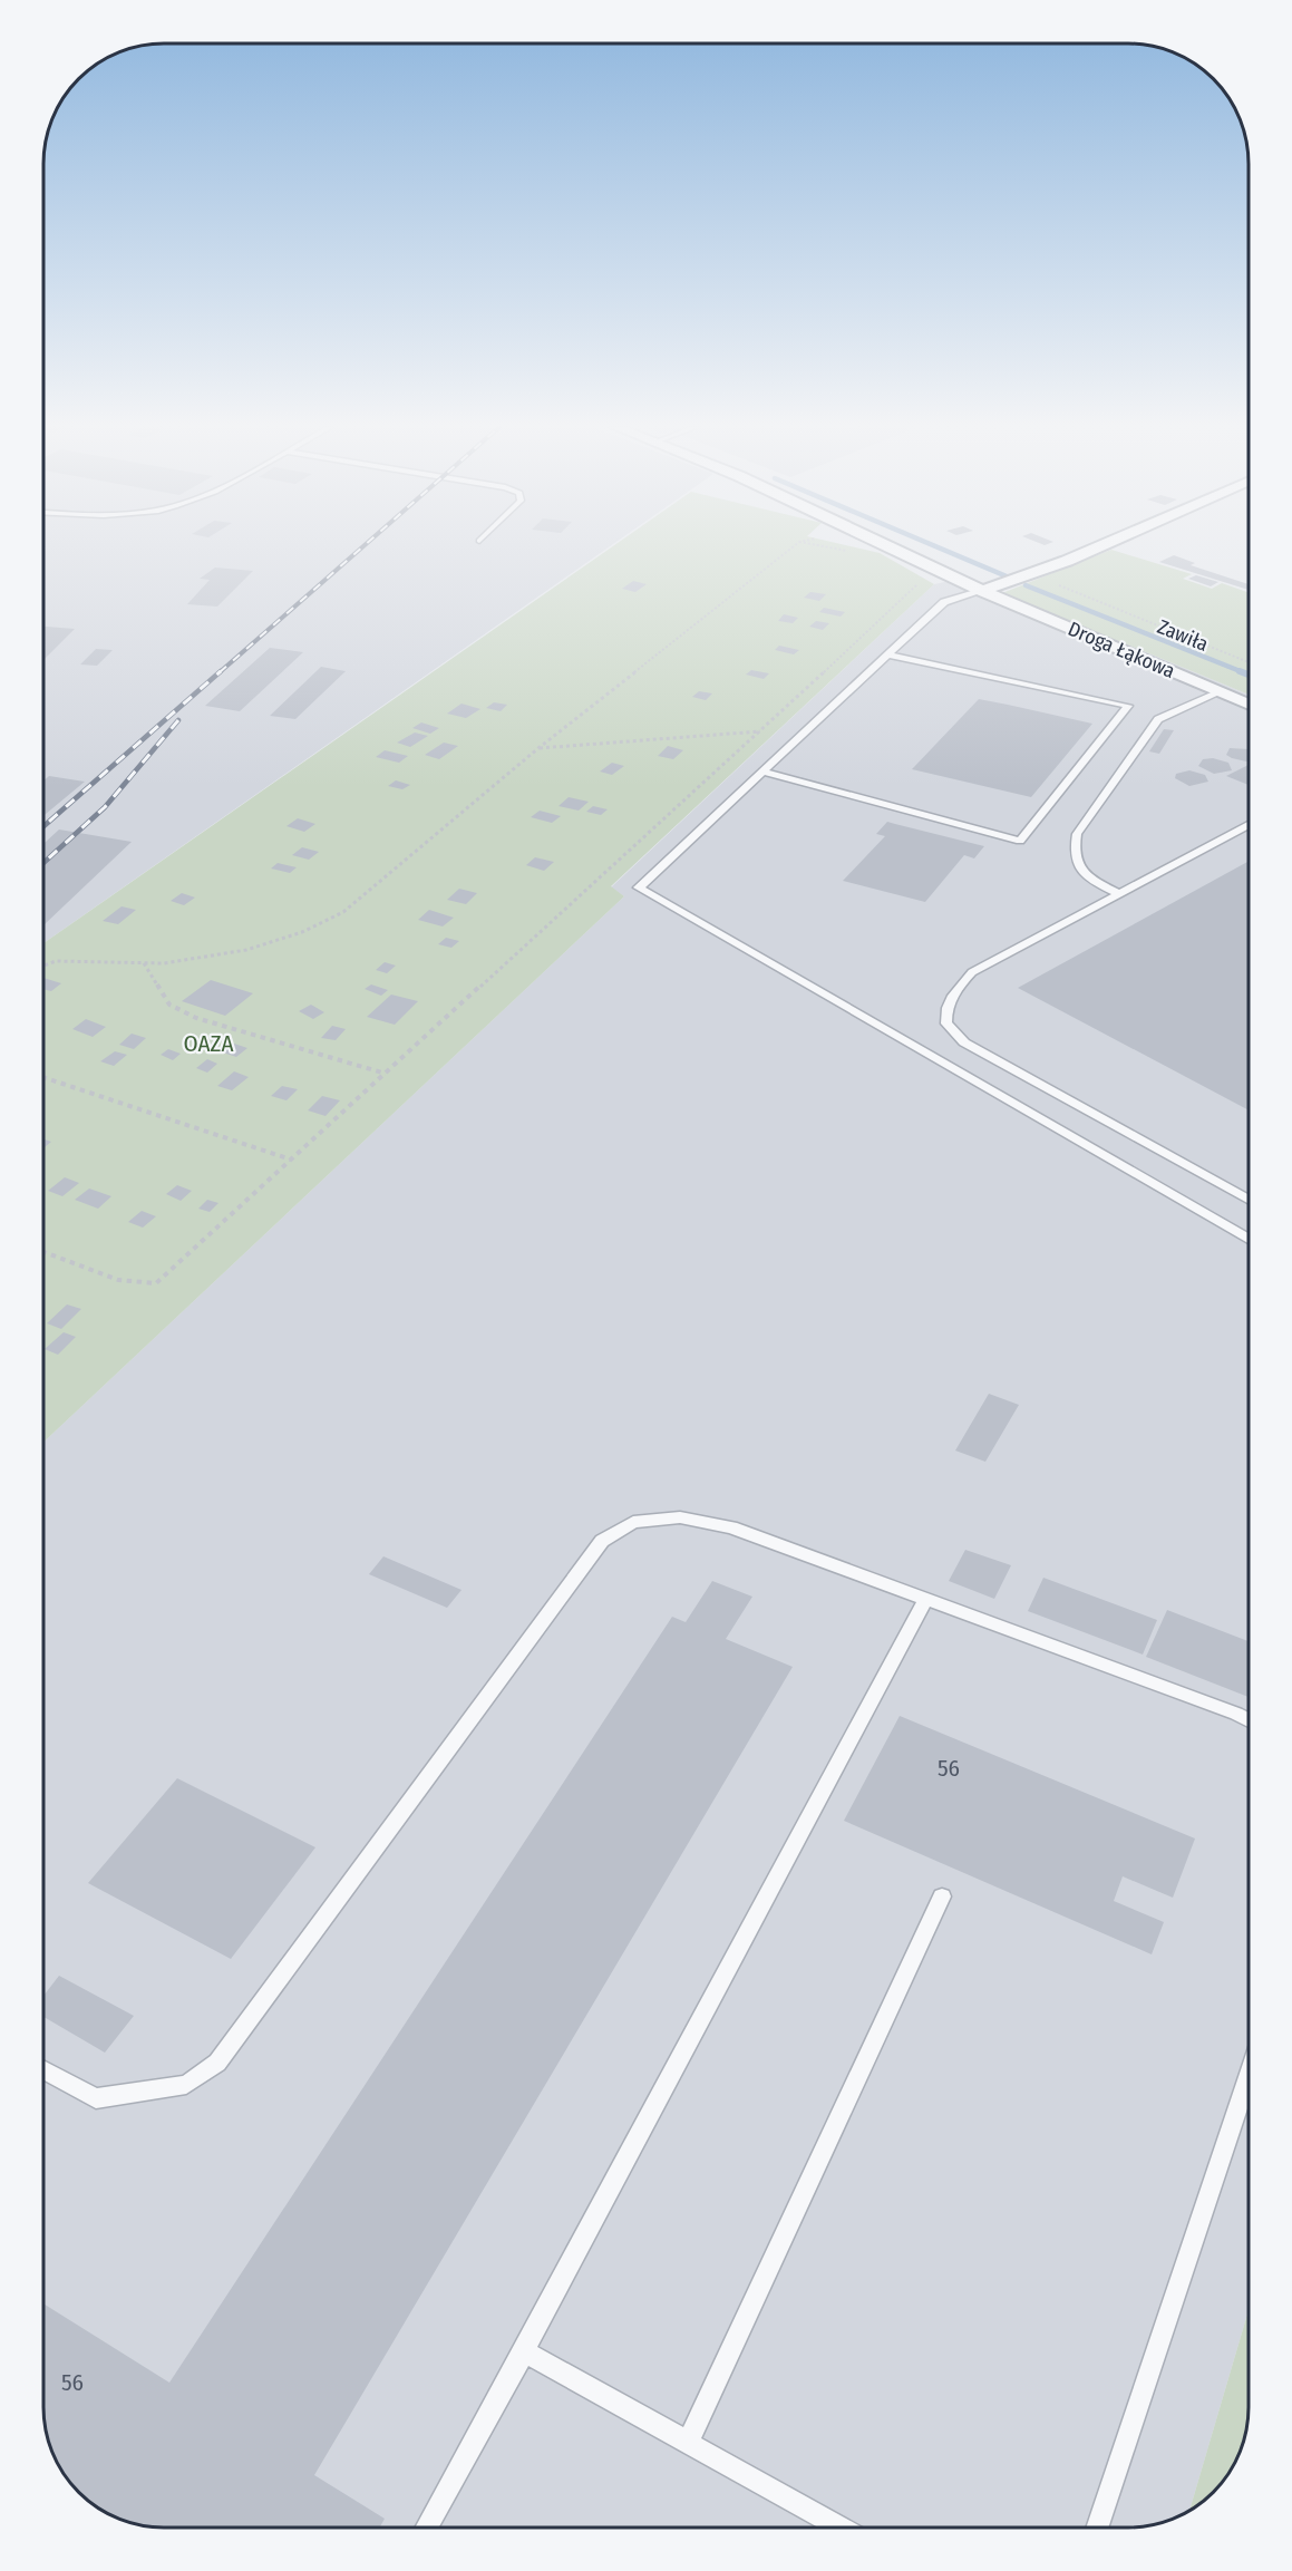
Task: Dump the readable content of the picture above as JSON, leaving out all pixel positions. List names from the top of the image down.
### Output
{
  "streets": {
    "street": ["Droga Łąkowa"],
    "path": ["Zawiła"]
  },
  "parks": ["OAZA"],
  "house_numbers": ["56", "56"]
}
